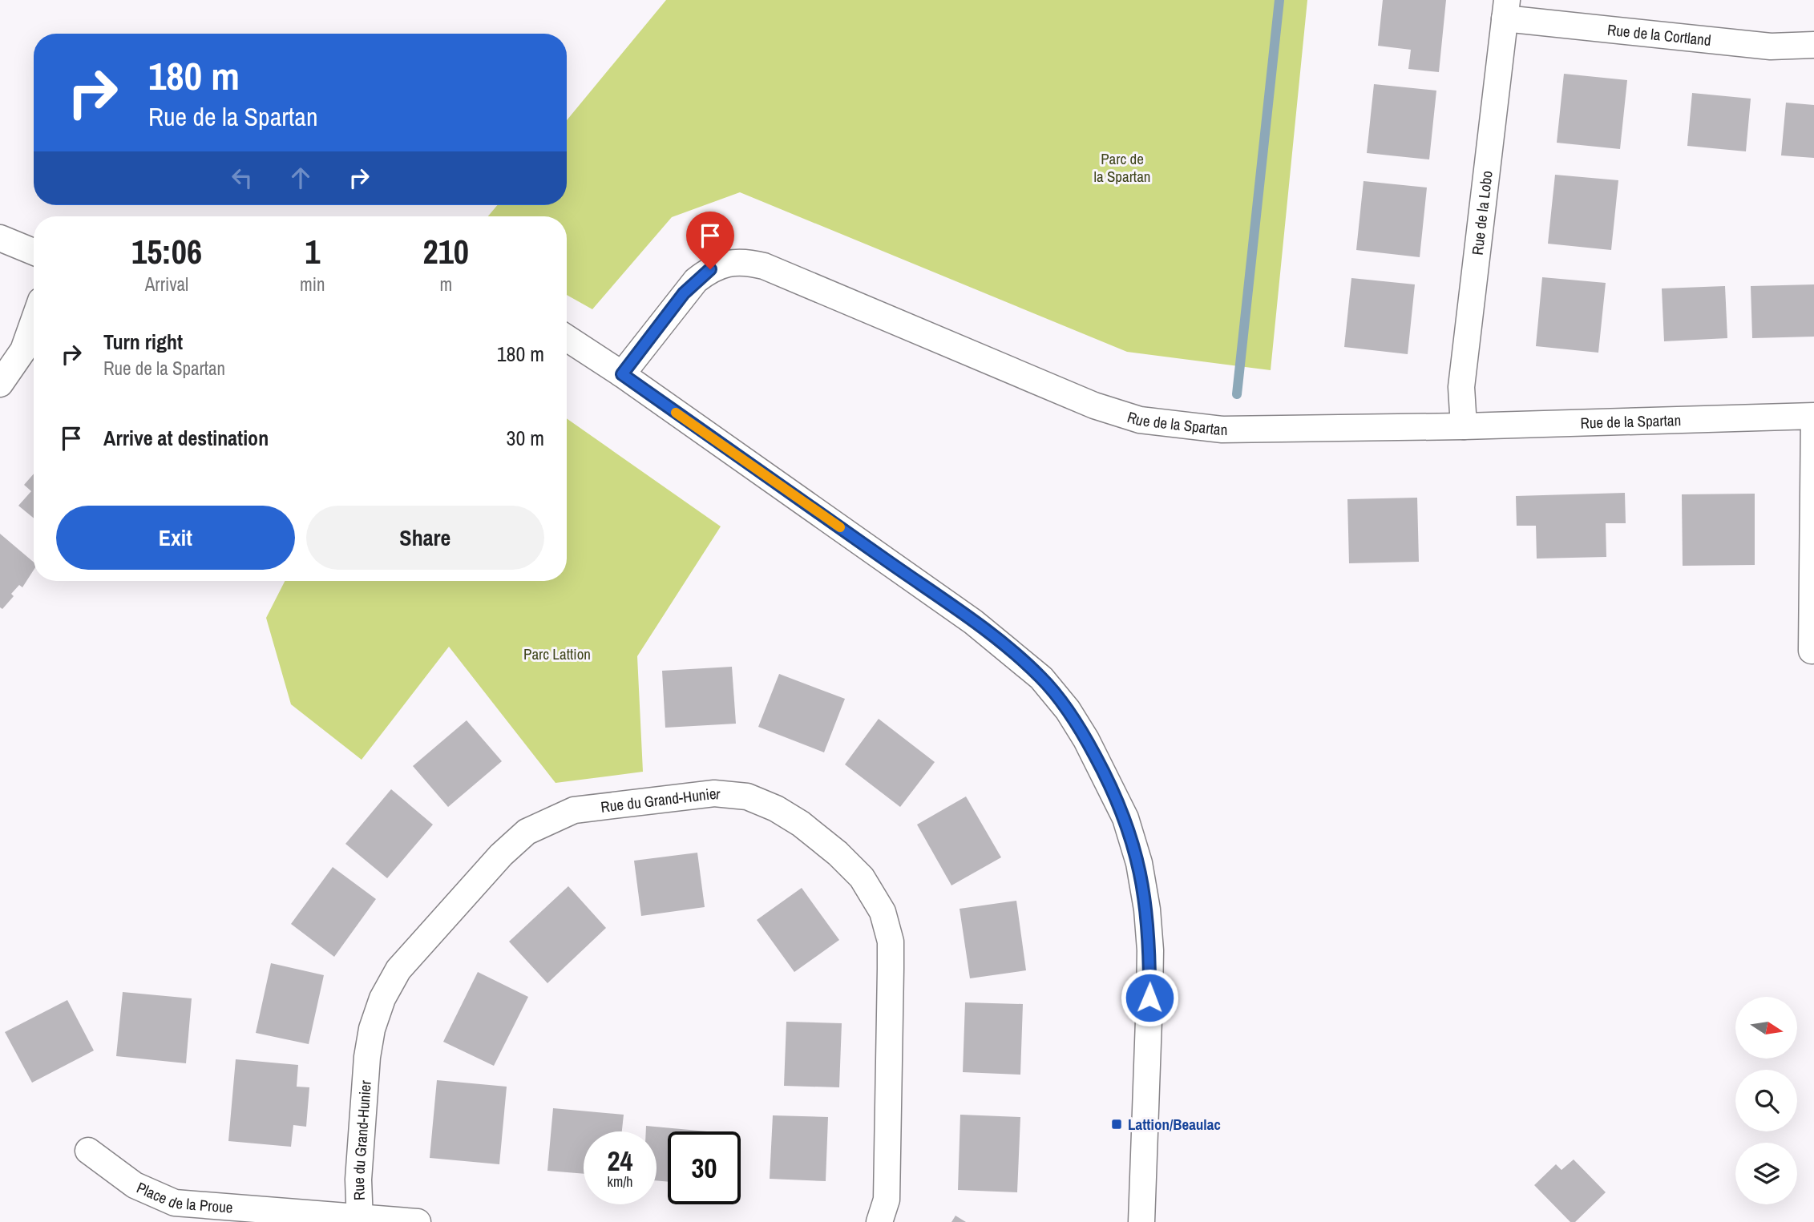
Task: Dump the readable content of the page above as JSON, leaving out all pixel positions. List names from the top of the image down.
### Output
{
  "streets": {
    "street": [
      "Rue de la Cortland",
      "Rue de la Lobo",
      "Rue de la Spartan",
      "Rue du Grand-Hunier",
      "Place de la Proue"
    ]
  },
  "crossings": [
    ["Rue de la Cortland", "Rue de la Lobo"],
    ["Rue de la Lobo", "Rue de la Spartan"],
    ["Rue du Grand-Hunier", "Place de la Proue"]
  ],
  "parks": ["Parc de la Spartan", "Parc Lattion"],
  "places": {
    "transit": ["Lattion/Beaulac"]
  },
  "north": "right",
  "page": {
    "turn": ["180 m", "Rue de la Spartan"],
    "eta": [
      "15:06",
      "Arrival",
      "1",
      "min",
      "210",
      "m"
    ],
    "list": [
      {
        "name": "Turn right",
        "note": "Rue de la Spartan",
        "value": "180 m"
      },
      {
        "name": "Arrive at destination",
        "value": "30 m"
      }
    ],
    "buttons": ["Exit", "Share"],
    "speed": "24 km/h",
    "limit": "30"
  }
}
